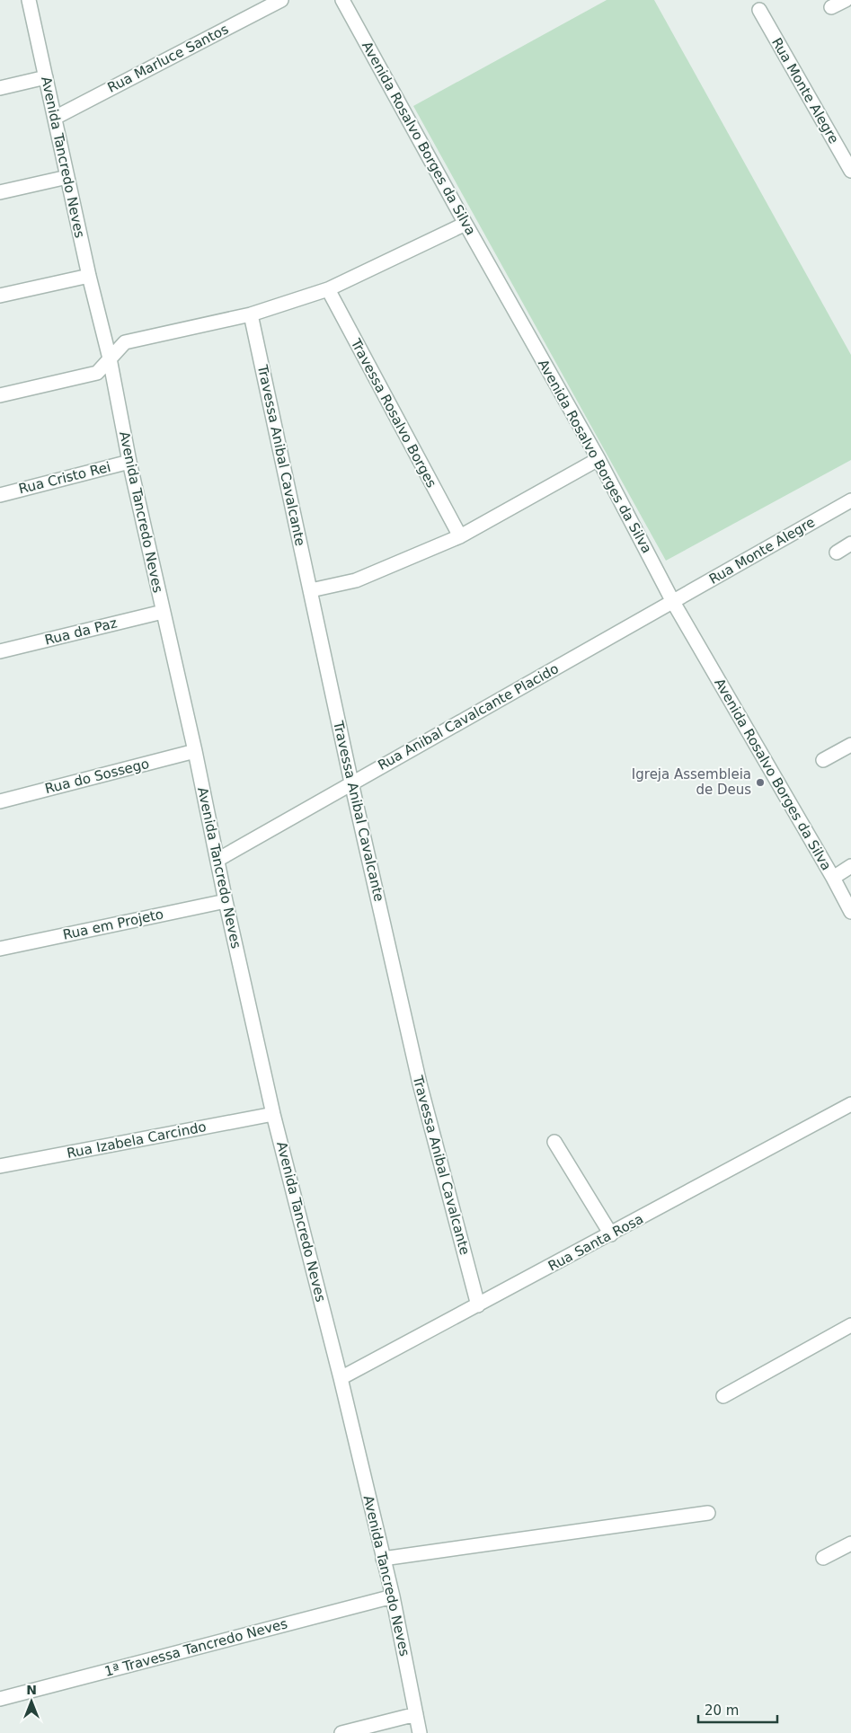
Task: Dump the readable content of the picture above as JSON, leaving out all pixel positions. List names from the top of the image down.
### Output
{
  "streets": {
    "street": [
      "Rua Marluce Santos",
      "Rua Monte Alegre",
      "Avenida Rosalvo Borges da Silva",
      "Avenida Tancredo Neves",
      "Travessa Rosalvo Borges",
      "Travessa Anibal Cavalcante",
      "Rua Cristo Rei",
      "Rua da Paz",
      "Rua Anibal Cavalcante Placido",
      "Rua do Sossego",
      "Rua em Projeto",
      "Rua Izabela Carcindo",
      "Rua Santa Rosa",
      "1ª Travessa Tancredo Neves"
    ]
  },
  "crossings": [
    ["Rua Marluce Santos", "Avenida Tancredo Neves"],
    ["Rua Monte Alegre", "Avenida Rosalvo Borges da Silva"],
    ["Rua Monte Alegre", "Rua Anibal Cavalcante Placido"],
    ["Avenida Rosalvo Borges da Silva", "Rua Anibal Cavalcante Placido"],
    ["Avenida Tancredo Neves", "Rua Cristo Rei"],
    ["Avenida Tancredo Neves", "Rua da Paz"],
    ["Avenida Tancredo Neves", "Rua Anibal Cavalcante Placido"],
    ["Avenida Tancredo Neves", "Rua do Sossego"],
    ["Avenida Tancredo Neves", "Rua em Projeto"],
    ["Avenida Tancredo Neves", "Rua Izabela Carcindo"],
    ["Avenida Tancredo Neves", "Rua Santa Rosa"],
    ["Avenida Tancredo Neves", "1ª Travessa Tancredo Neves"],
    ["Travessa Anibal Cavalcante", "Rua Anibal Cavalcante Placido"],
    ["Travessa Anibal Cavalcante", "Rua Santa Rosa"]
  ],
  "places": ["Igreja Assembleia de Deus"],
  "scale_bar": "20 m",
  "north": "top"
}
